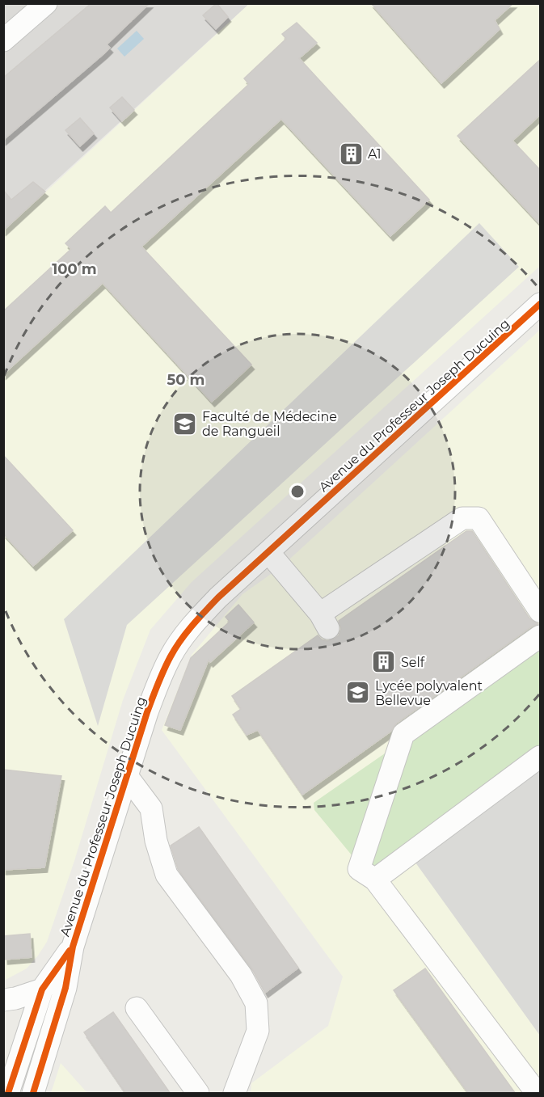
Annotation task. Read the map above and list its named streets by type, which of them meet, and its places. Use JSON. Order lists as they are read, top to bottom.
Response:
{
  "streets": {
    "street": ["Avenue du Professeur Joseph Ducuing"]
  },
  "places": {
    "building": ["A1", "Self"],
    "school or university": ["Faculté de Médecine de Rangueil", "Lycée polyvalent Bellevue"]
  },
  "rings": ["100 m", "50 m"]
}
